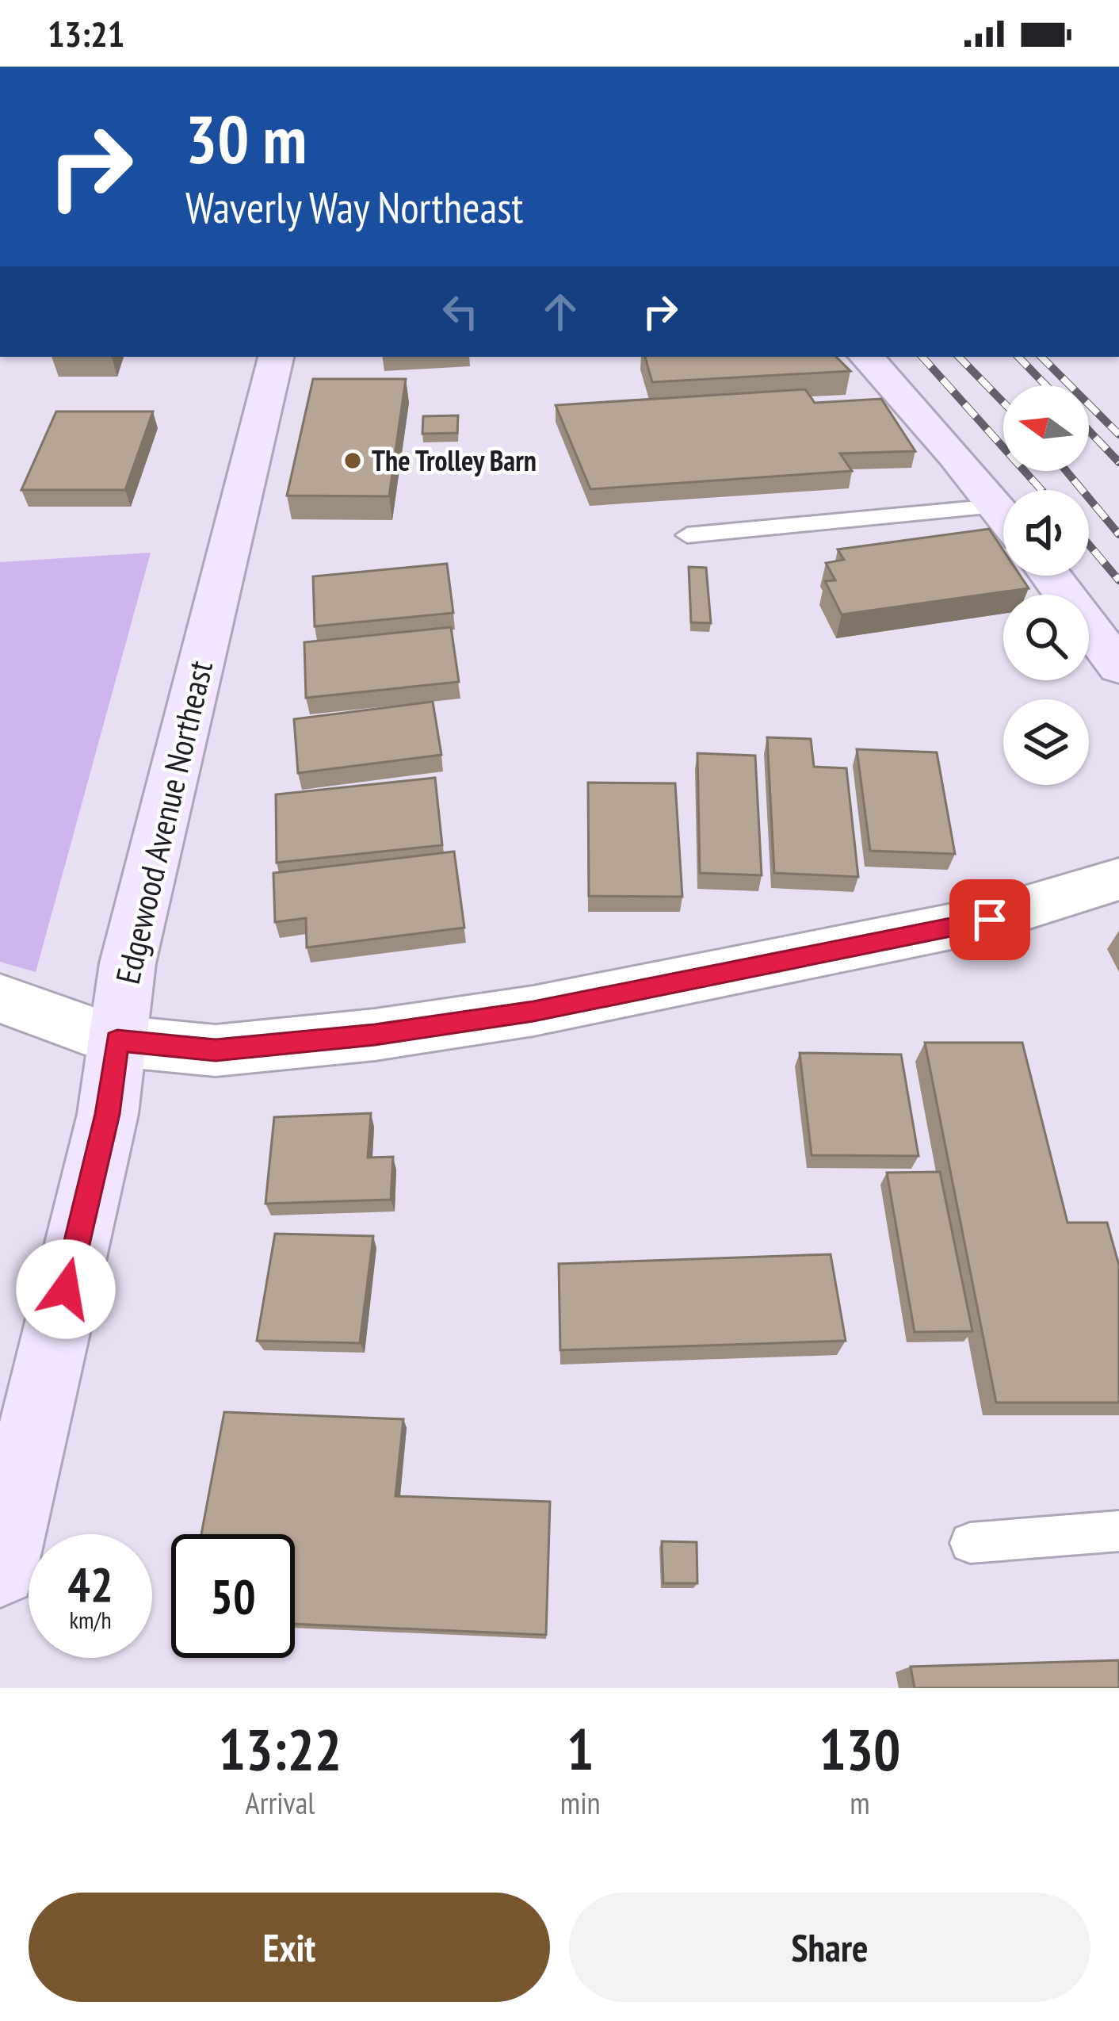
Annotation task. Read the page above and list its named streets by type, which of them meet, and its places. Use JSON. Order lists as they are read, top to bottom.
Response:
{
  "streets": {
    "main road": ["Edgewood Avenue Northeast"]
  },
  "places": ["The Trolley Barn"],
  "north": "left",
  "page": {
    "status": "13:21",
    "turn": ["30 m", "Waverly Way Northeast"],
    "speed": "42 km/h",
    "limit": "50",
    "eta": [
      "13:22",
      "Arrival",
      "1",
      "min",
      "130",
      "m"
    ],
    "buttons": ["Exit", "Share"]
  }
}
